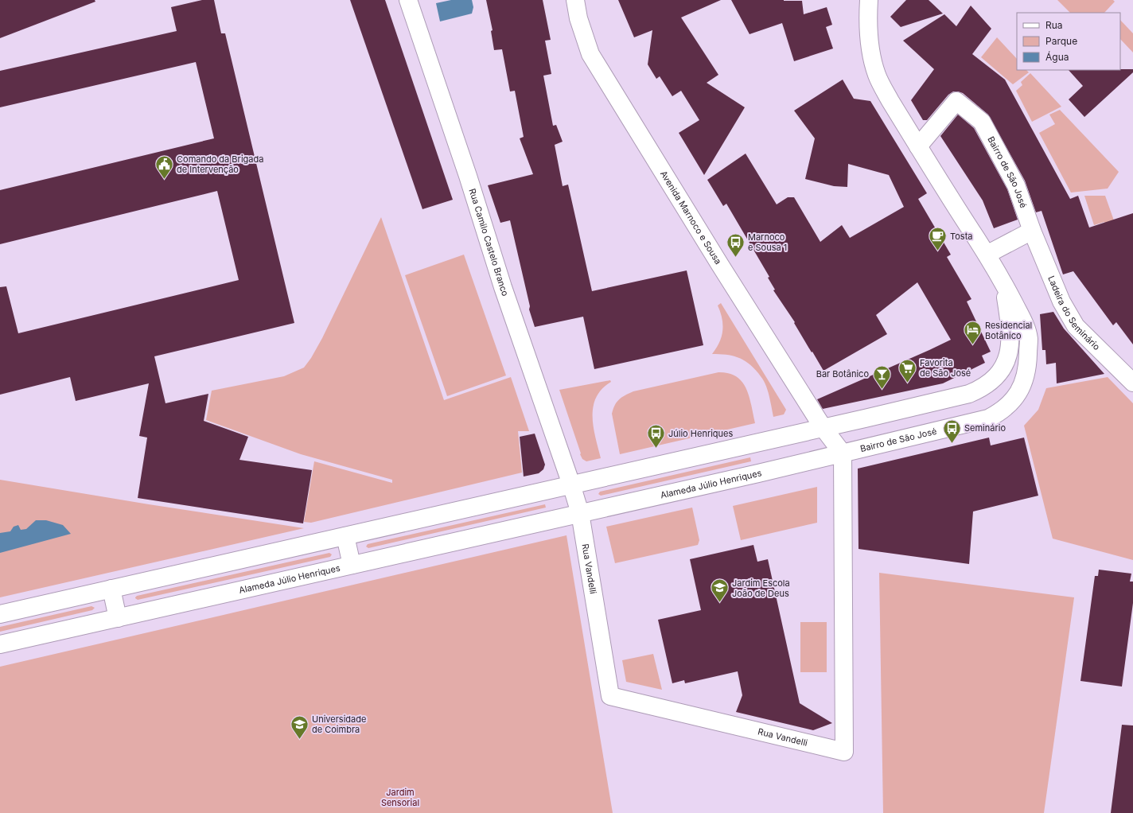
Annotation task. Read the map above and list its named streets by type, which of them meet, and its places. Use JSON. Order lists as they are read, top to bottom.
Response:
{
  "streets": {
    "main road": [
      "Bairro de São José",
      "Avenida Marnoco e Sousa",
      "Rua Camilo Castelo Branco",
      "Ladeira do Seminário",
      "Alameda Júlio Henriques",
      "Rua Vandelli"
    ]
  },
  "crossings": [
    ["Bairro de São José", "Avenida Marnoco e Sousa"],
    ["Bairro de São José", "Ladeira do Seminário"],
    ["Bairro de São José", "Alameda Júlio Henriques"],
    ["Bairro de São José", "Rua Vandelli"],
    ["Avenida Marnoco e Sousa", "Alameda Júlio Henriques"],
    ["Avenida Marnoco e Sousa", "Rua Vandelli"],
    ["Alameda Júlio Henriques", "Rua Vandelli"]
  ],
  "parks": ["Jardim Sensorial"],
  "places": {
    "public building": ["Comando da Brigada de Intervenção"],
    "cafe": ["Tosta"],
    "bus stop": ["Marnoco e Sousa 1", "Seminário", "Júlio Henriques"],
    "hotel": ["Residencial Botânico"],
    "supermarket": ["Favorita de São José"],
    "bar": ["Bar Botânico"],
    "school or university": ["Jardim Escola João de Deus", "Universidade de Coimbra"]
  },
  "legend": ["Rua", "Parque", "Água"]
}
